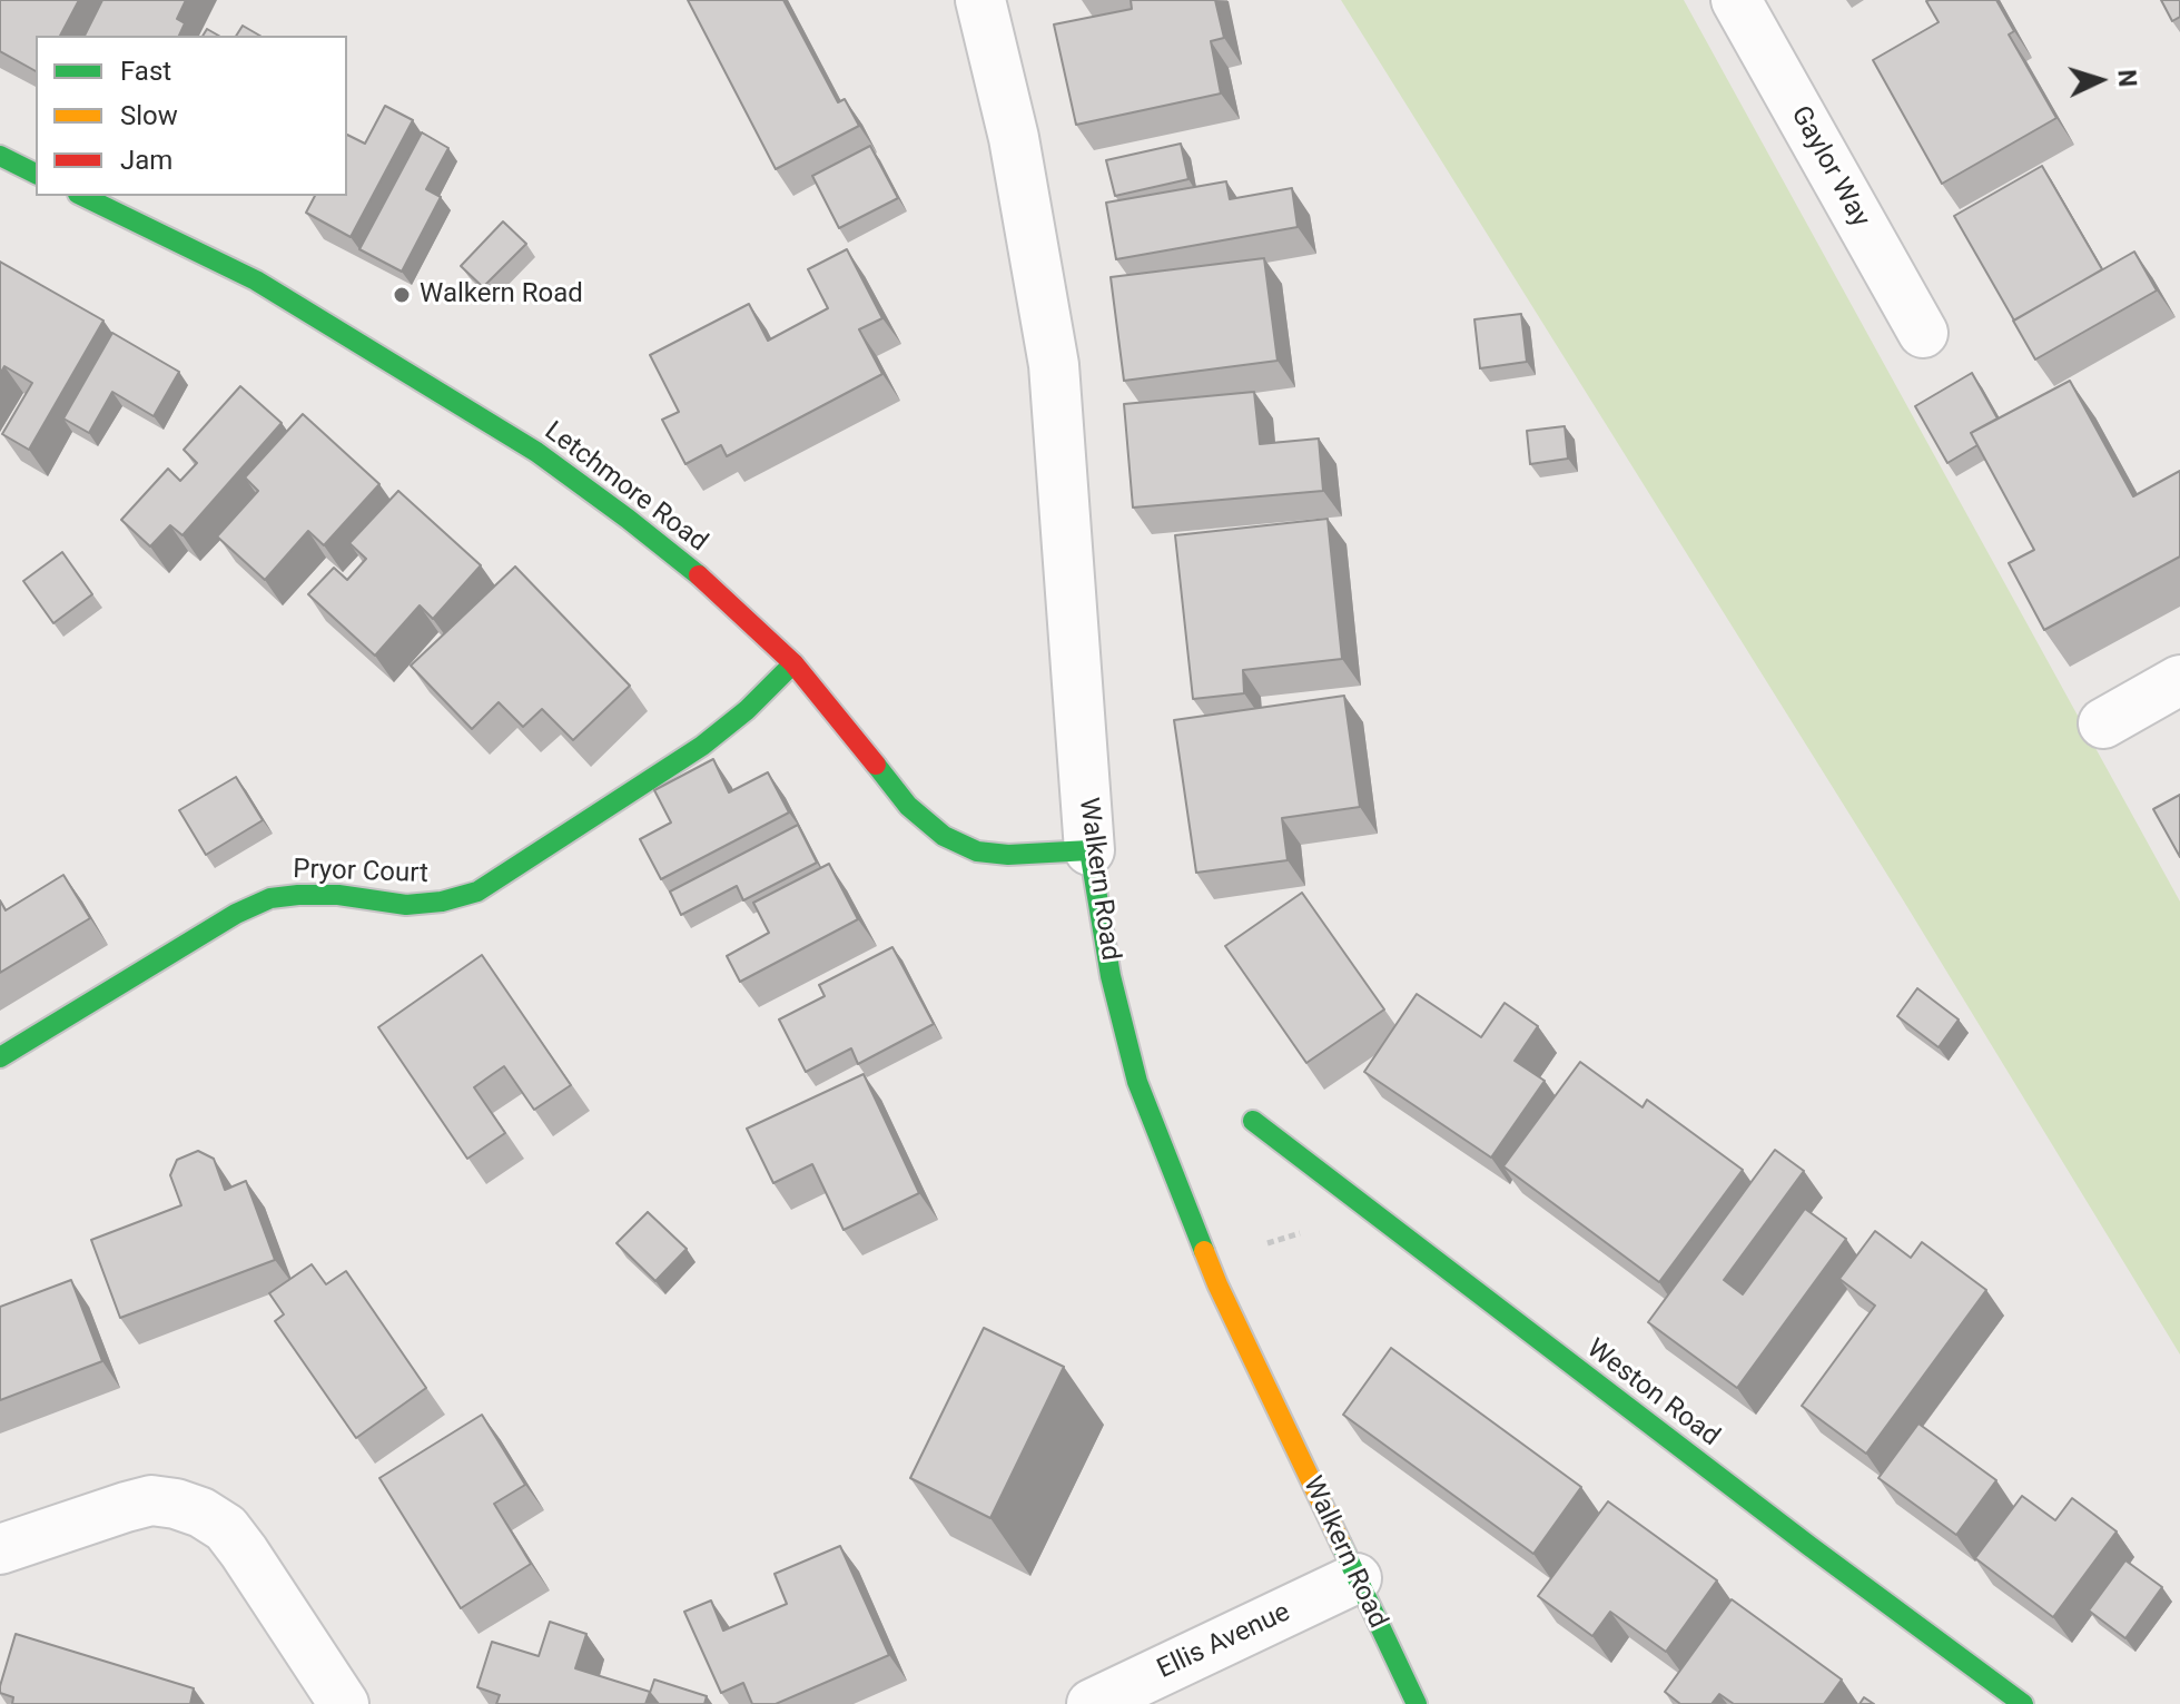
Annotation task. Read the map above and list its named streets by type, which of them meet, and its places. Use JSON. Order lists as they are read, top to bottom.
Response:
{
  "streets": {
    "street": [
      "Gaylor Way",
      "Letchmore Road",
      "Pryor Court",
      "Walkern Road",
      "Weston Road",
      "Ellis Avenue"
    ]
  },
  "crossings": [
    ["Letchmore Road", "Pryor Court"],
    ["Letchmore Road", "Walkern Road"],
    ["Walkern Road", "Ellis Avenue"]
  ],
  "places": ["Walkern Road"],
  "legend": ["Fast", "Slow", "Jam"],
  "north": "right"
}
